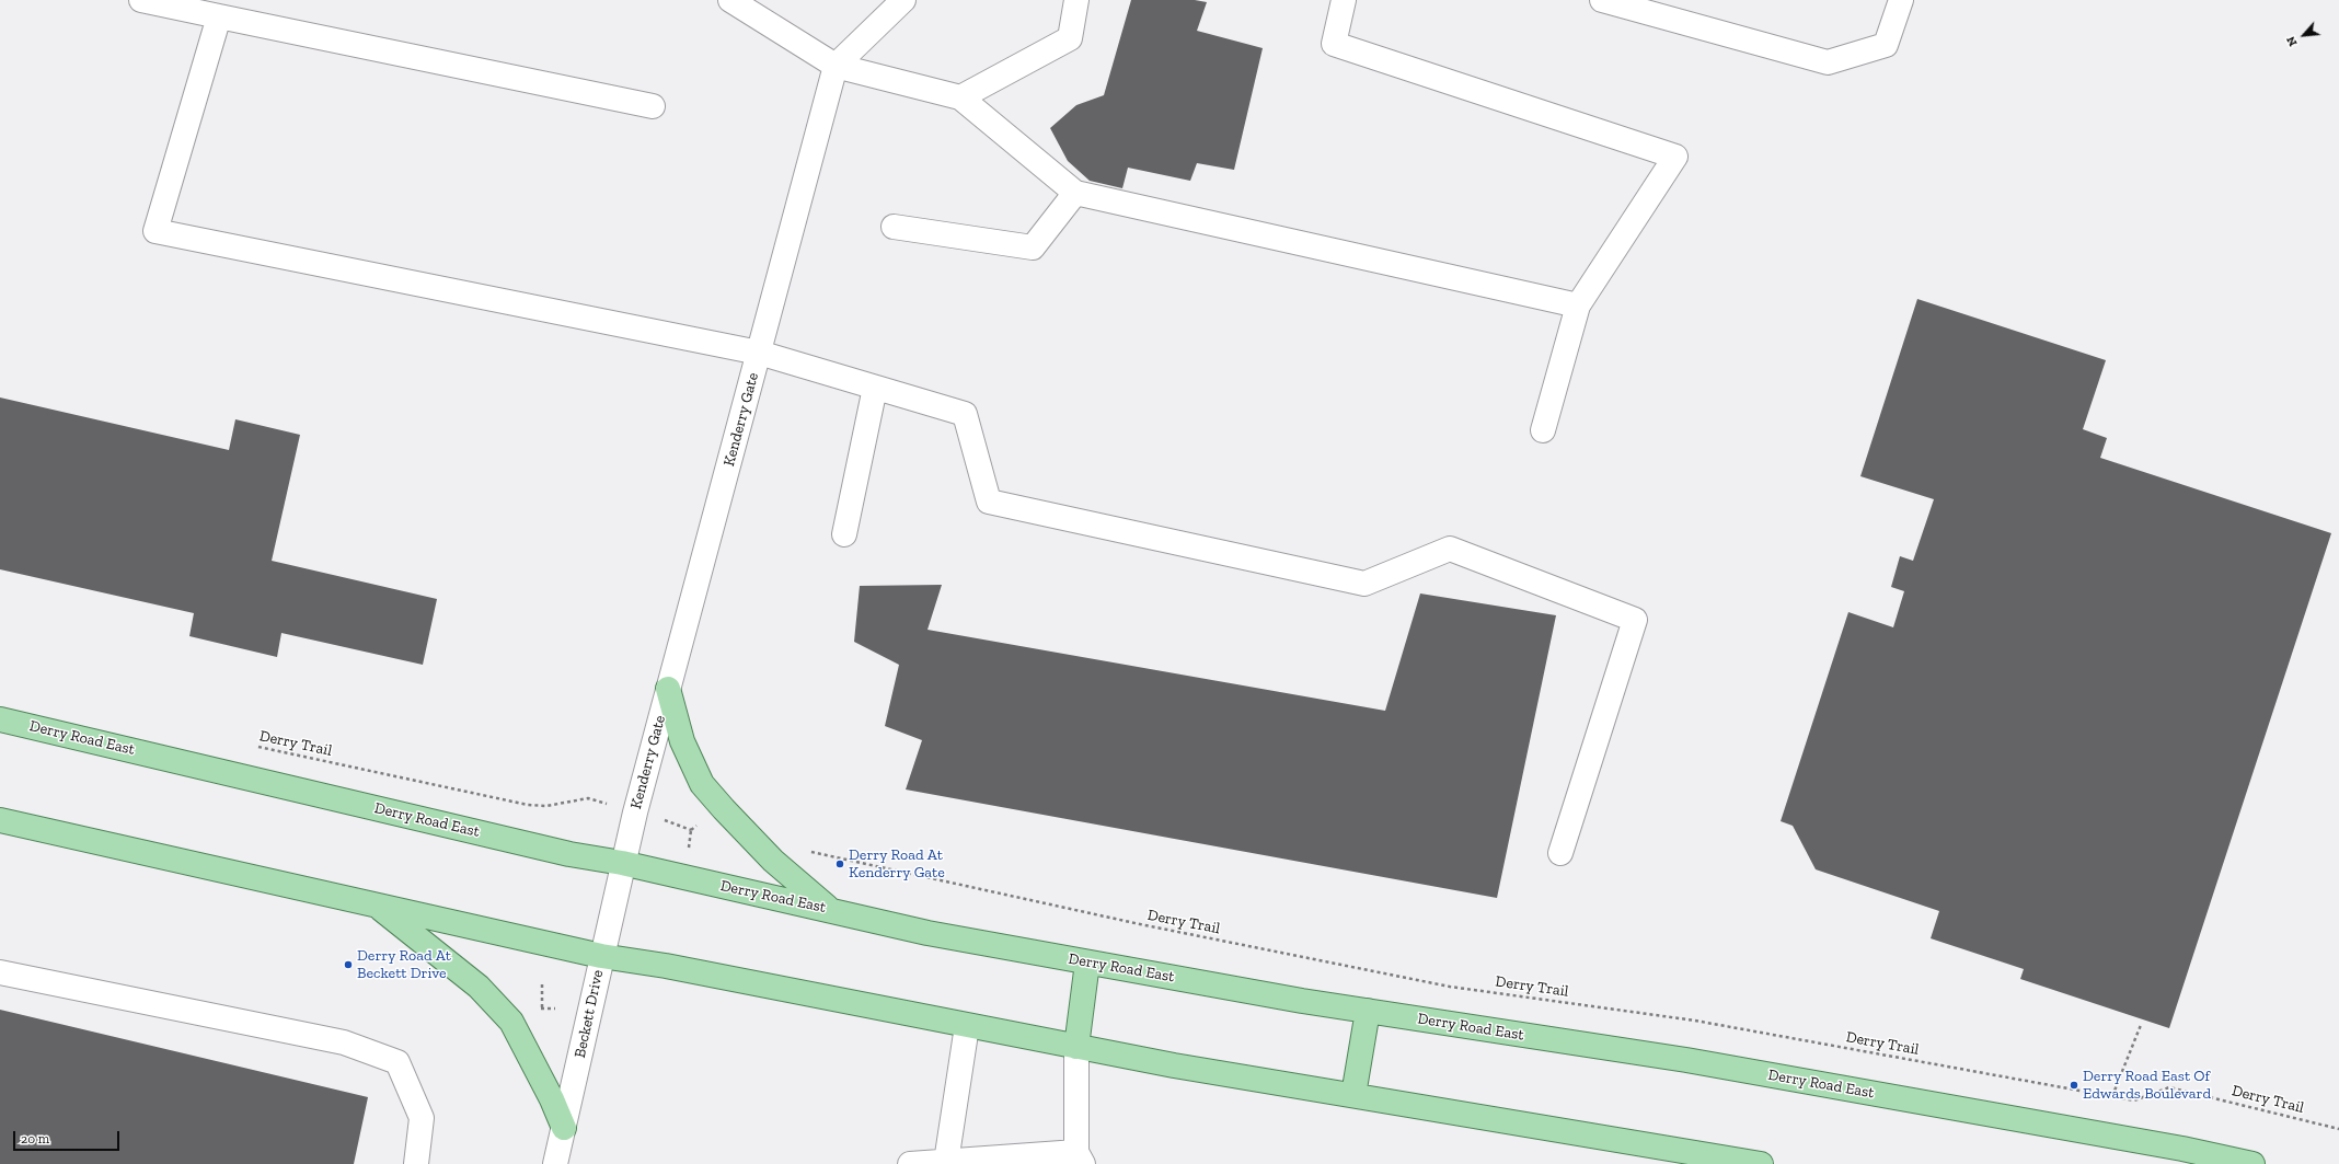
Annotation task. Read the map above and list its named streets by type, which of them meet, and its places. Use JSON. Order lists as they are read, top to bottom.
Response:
{
  "streets": {
    "main road": ["Derry Road East"],
    "street": ["Kenderry Gate", "Beckett Drive"],
    "path": ["Derry Trail"]
  },
  "crossings": [
    ["Kenderry Gate", "Derry Road East"],
    ["Kenderry Gate", "Beckett Drive"],
    ["Derry Road East", "Beckett Drive"]
  ],
  "places": ["Derry Road At Kenderry Gate", "Derry Road At Beckett Drive", "Derry Road East Of Edwards Boulevard"],
  "scale_bar": "20 m",
  "north": "bottom left"
}
